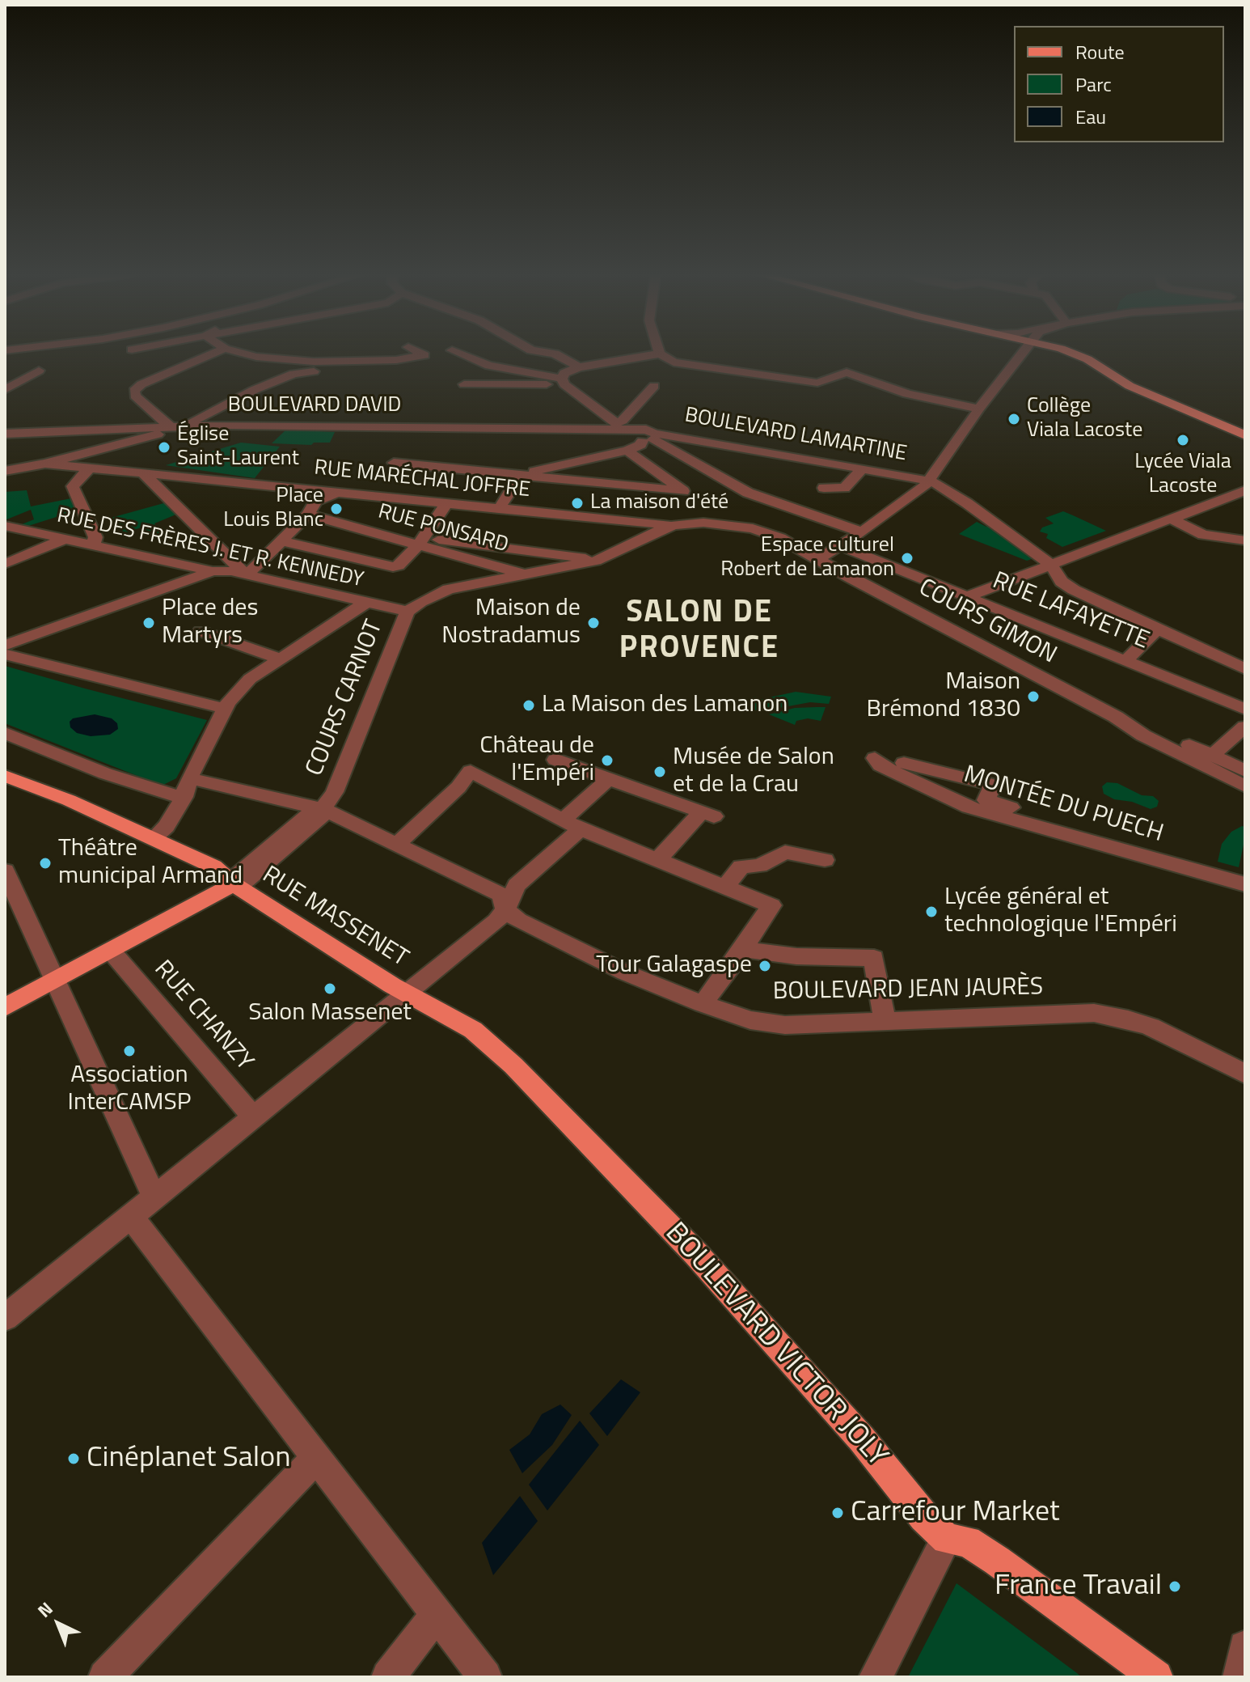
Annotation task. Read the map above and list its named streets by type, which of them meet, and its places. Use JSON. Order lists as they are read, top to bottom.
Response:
{
  "streets": {
    "main road": ["RUE MASSENET", "BOULEVARD VICTOR JOLY"],
    "street": [
      "BOULEVARD DAVID",
      "BOULEVARD LAMARTINE",
      "RUE MARÉCHAL JOFFRE",
      "RUE PONSARD",
      "RUE DES FRÈRES J. ET R. KENNEDY",
      "RUE LAFAYETTE",
      "COURS GIMON",
      "COURS CARNOT",
      "MONTÉE DU PUECH",
      "BOULEVARD JEAN JAURÈS",
      "RUE CHANZY"
    ]
  },
  "crossings": [
    ["BOULEVARD DAVID", "BOULEVARD LAMARTINE"],
    ["BOULEVARD DAVID", "RUE MARÉCHAL JOFFRE"],
    ["RUE MARÉCHAL JOFFRE", "COURS GIMON"],
    ["RUE MARÉCHAL JOFFRE", "COURS CARNOT"],
    ["RUE PONSARD", "COURS CARNOT"],
    ["RUE DES FRÈRES J. ET R. KENNEDY", "COURS CARNOT"],
    ["COURS GIMON", "COURS CARNOT"],
    ["COURS CARNOT", "RUE MASSENET"],
    ["COURS CARNOT", "BOULEVARD JEAN JAURÈS"],
    ["RUE MASSENET", "BOULEVARD VICTOR JOLY"]
  ],
  "districts": ["SALON DE PROVENCE"],
  "places": [
    "Collège Viala Lacoste",
    "Lycée Viala Lacoste",
    "Église Saint-Laurent",
    "La maison d'été",
    "Place Louis Blanc",
    "Espace culturel Robert de Lamanon",
    "Place des Martyrs",
    "Maison de Nostradamus",
    "Maison Brémond 1830",
    "La Maison des Lamanon",
    "Château de l'Empéri",
    "Musée de Salon et de la Crau",
    "Théâtre municipal Armand",
    "Lycée général et technologique l'Empéri",
    "Tour Galagaspe",
    "Salon Massenet",
    "Association InterCAMSP",
    "Cinéplanet Salon",
    "Carrefour Market",
    "France Travail"
  ],
  "legend": ["Route", "Parc", "Eau"],
  "north": "top left"
}
